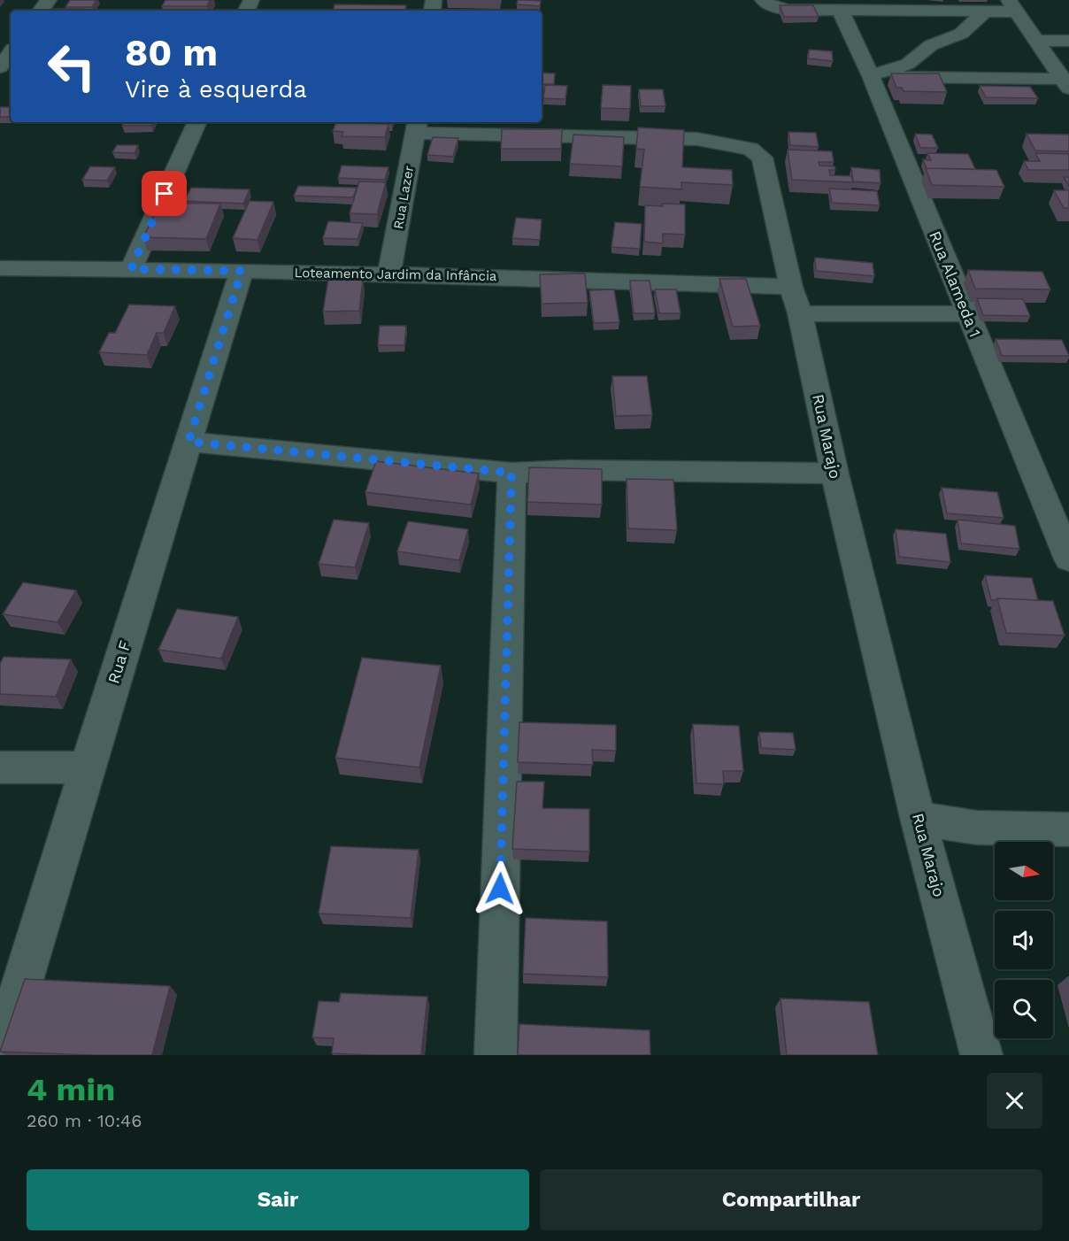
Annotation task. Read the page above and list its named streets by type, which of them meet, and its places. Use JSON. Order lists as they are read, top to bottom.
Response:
{
  "streets": {
    "street": [
      "Rua Lazer",
      "Loteamento Jardim da Infância",
      "Rua Alameda 1",
      "Rua Marajo",
      "Rua F"
    ]
  },
  "crossings": [
    ["Rua Lazer", "Loteamento Jardim da Infância"],
    ["Rua Lazer", "Rua Marajo"],
    ["Loteamento Jardim da Infância", "Rua Marajo"],
    ["Loteamento Jardim da Infância", "Rua F"]
  ],
  "north": "right",
  "page": {
    "turn": ["80 m", "Vire à esquerda"],
    "heading": ["4 min", "260 m · 10:46"],
    "buttons": ["Sair", "Compartilhar"]
  }
}
